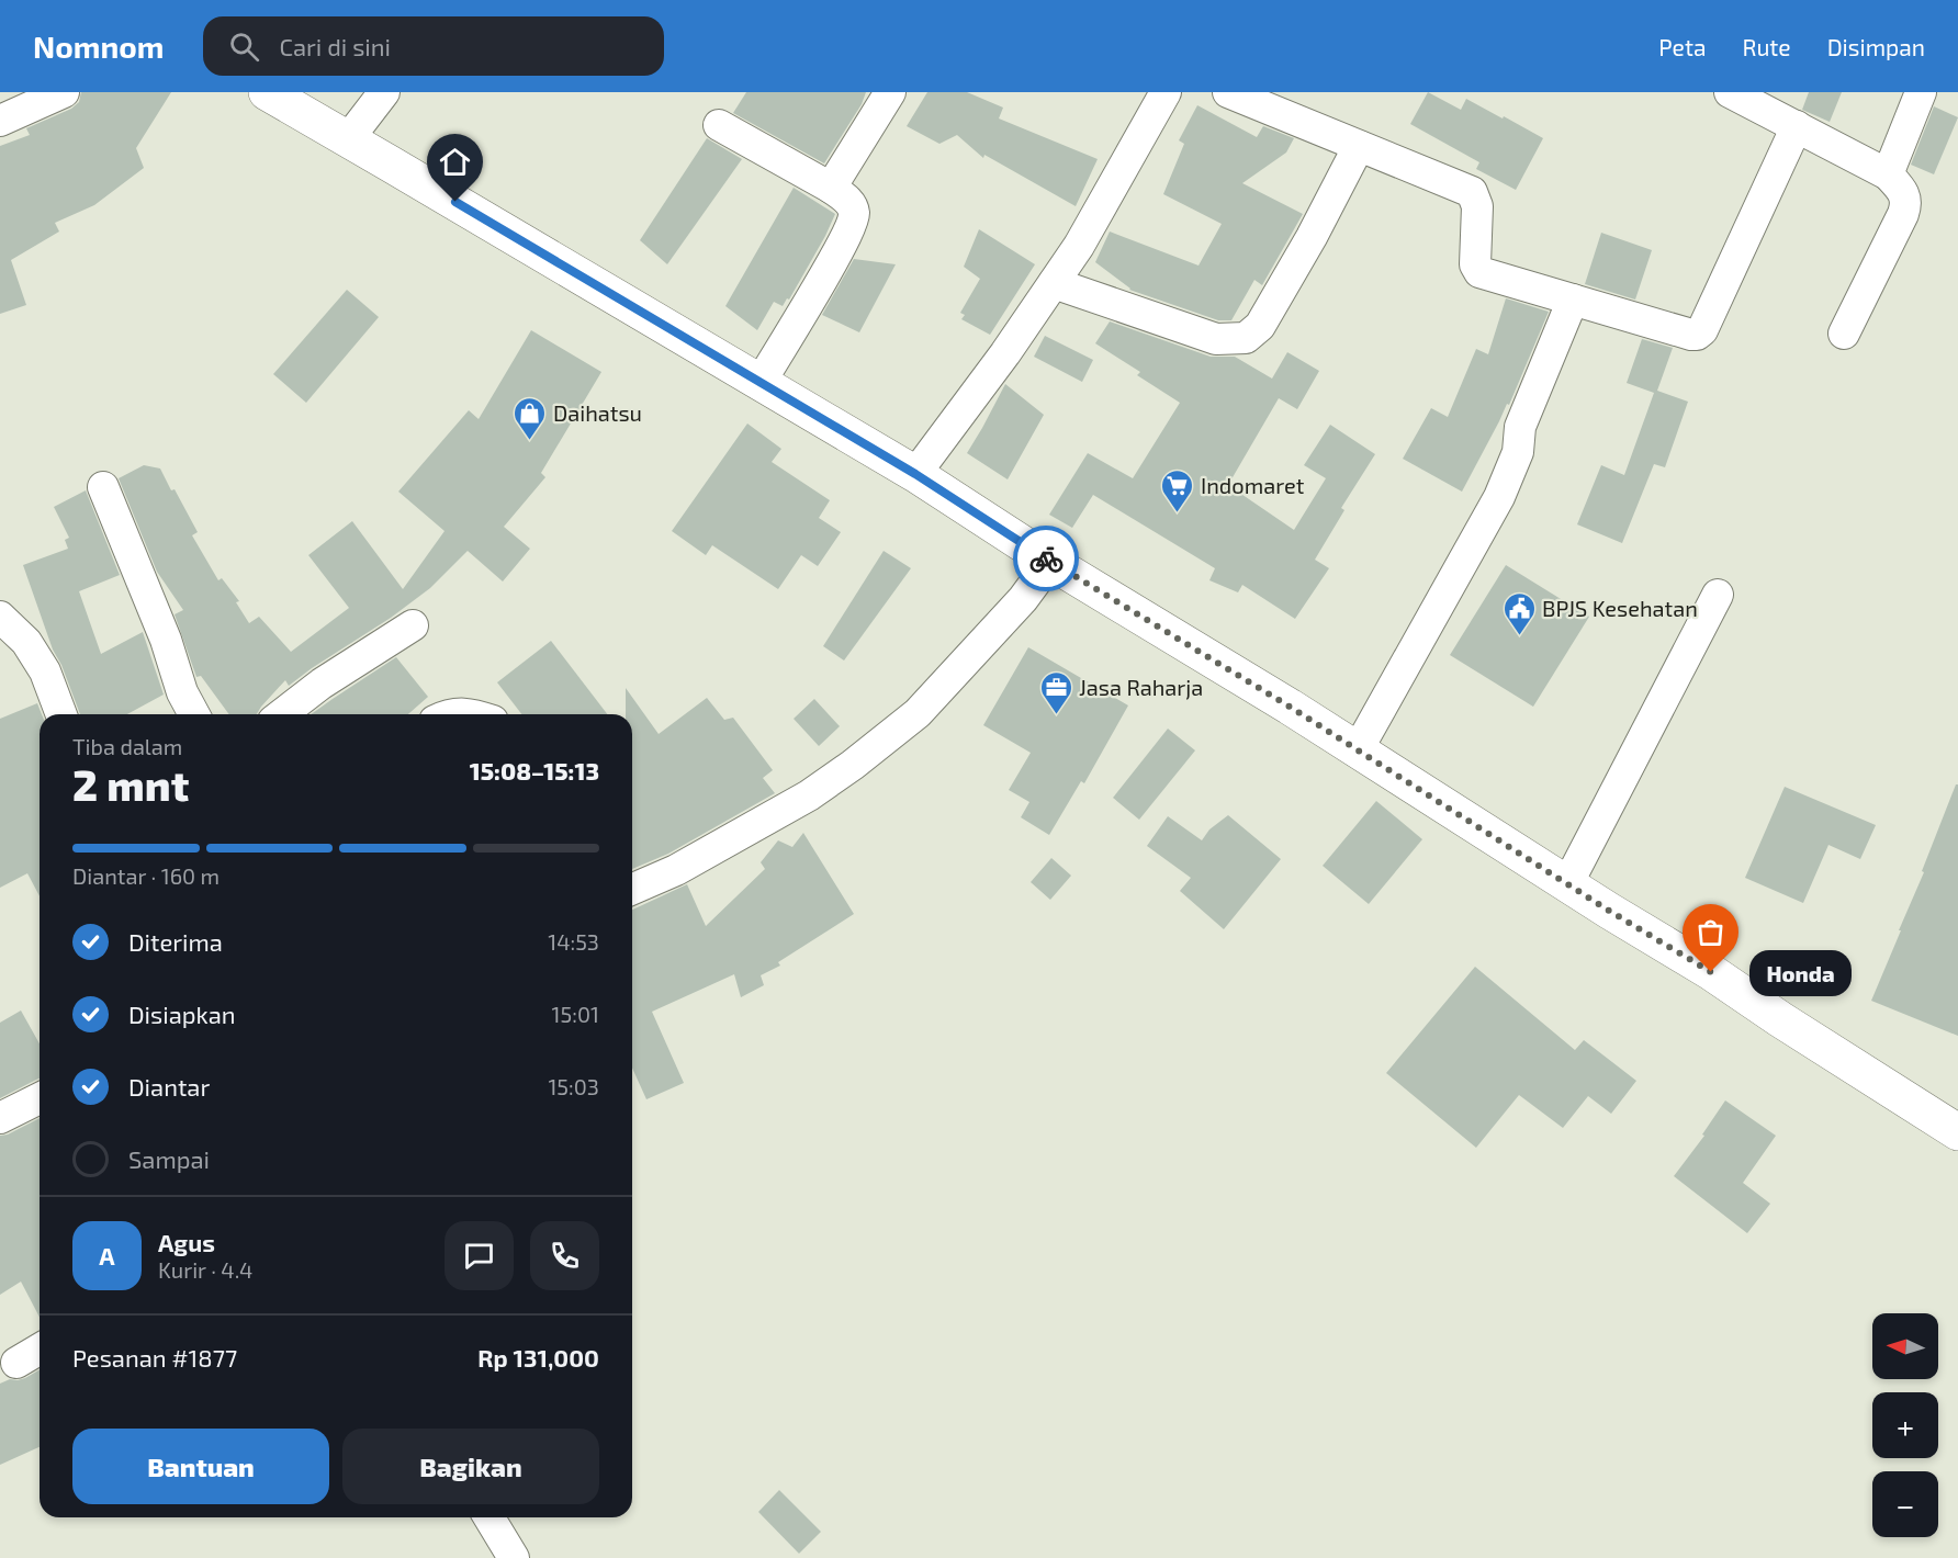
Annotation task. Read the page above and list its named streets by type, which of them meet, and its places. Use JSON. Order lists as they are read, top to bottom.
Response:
{
  "places": {
    "shop": ["Daihatsu"],
    "supermarket": ["Indomaret"],
    "public building": ["BPJS Kesehatan"],
    "office": ["Jasa Raharja"],
    "other": ["Honda"]
  },
  "north": "left",
  "page": {
    "header": "Nomnom",
    "search": "Cari di sini",
    "nav": ["Peta", "Rute", "Disimpan"],
    "heading": ["2 mnt", "Tiba dalam", "15:08–15:13"],
    "panel": [
      "Agus",
      "Kurir · 4.4",
      "Pesanan #1877",
      "Rp 131,000"
    ],
    "bar": "Diantar · 160 m",
    "list": [
      ["Diterima", "14:53"],
      ["Disiapkan", "15:01"],
      ["Diantar", "15:03"],
      "Sampai"
    ],
    "bubble": "Honda",
    "round": "A",
    "map_buttons": ["+", "−"],
    "buttons": ["Bantuan", "Bagikan"]
  }
}
